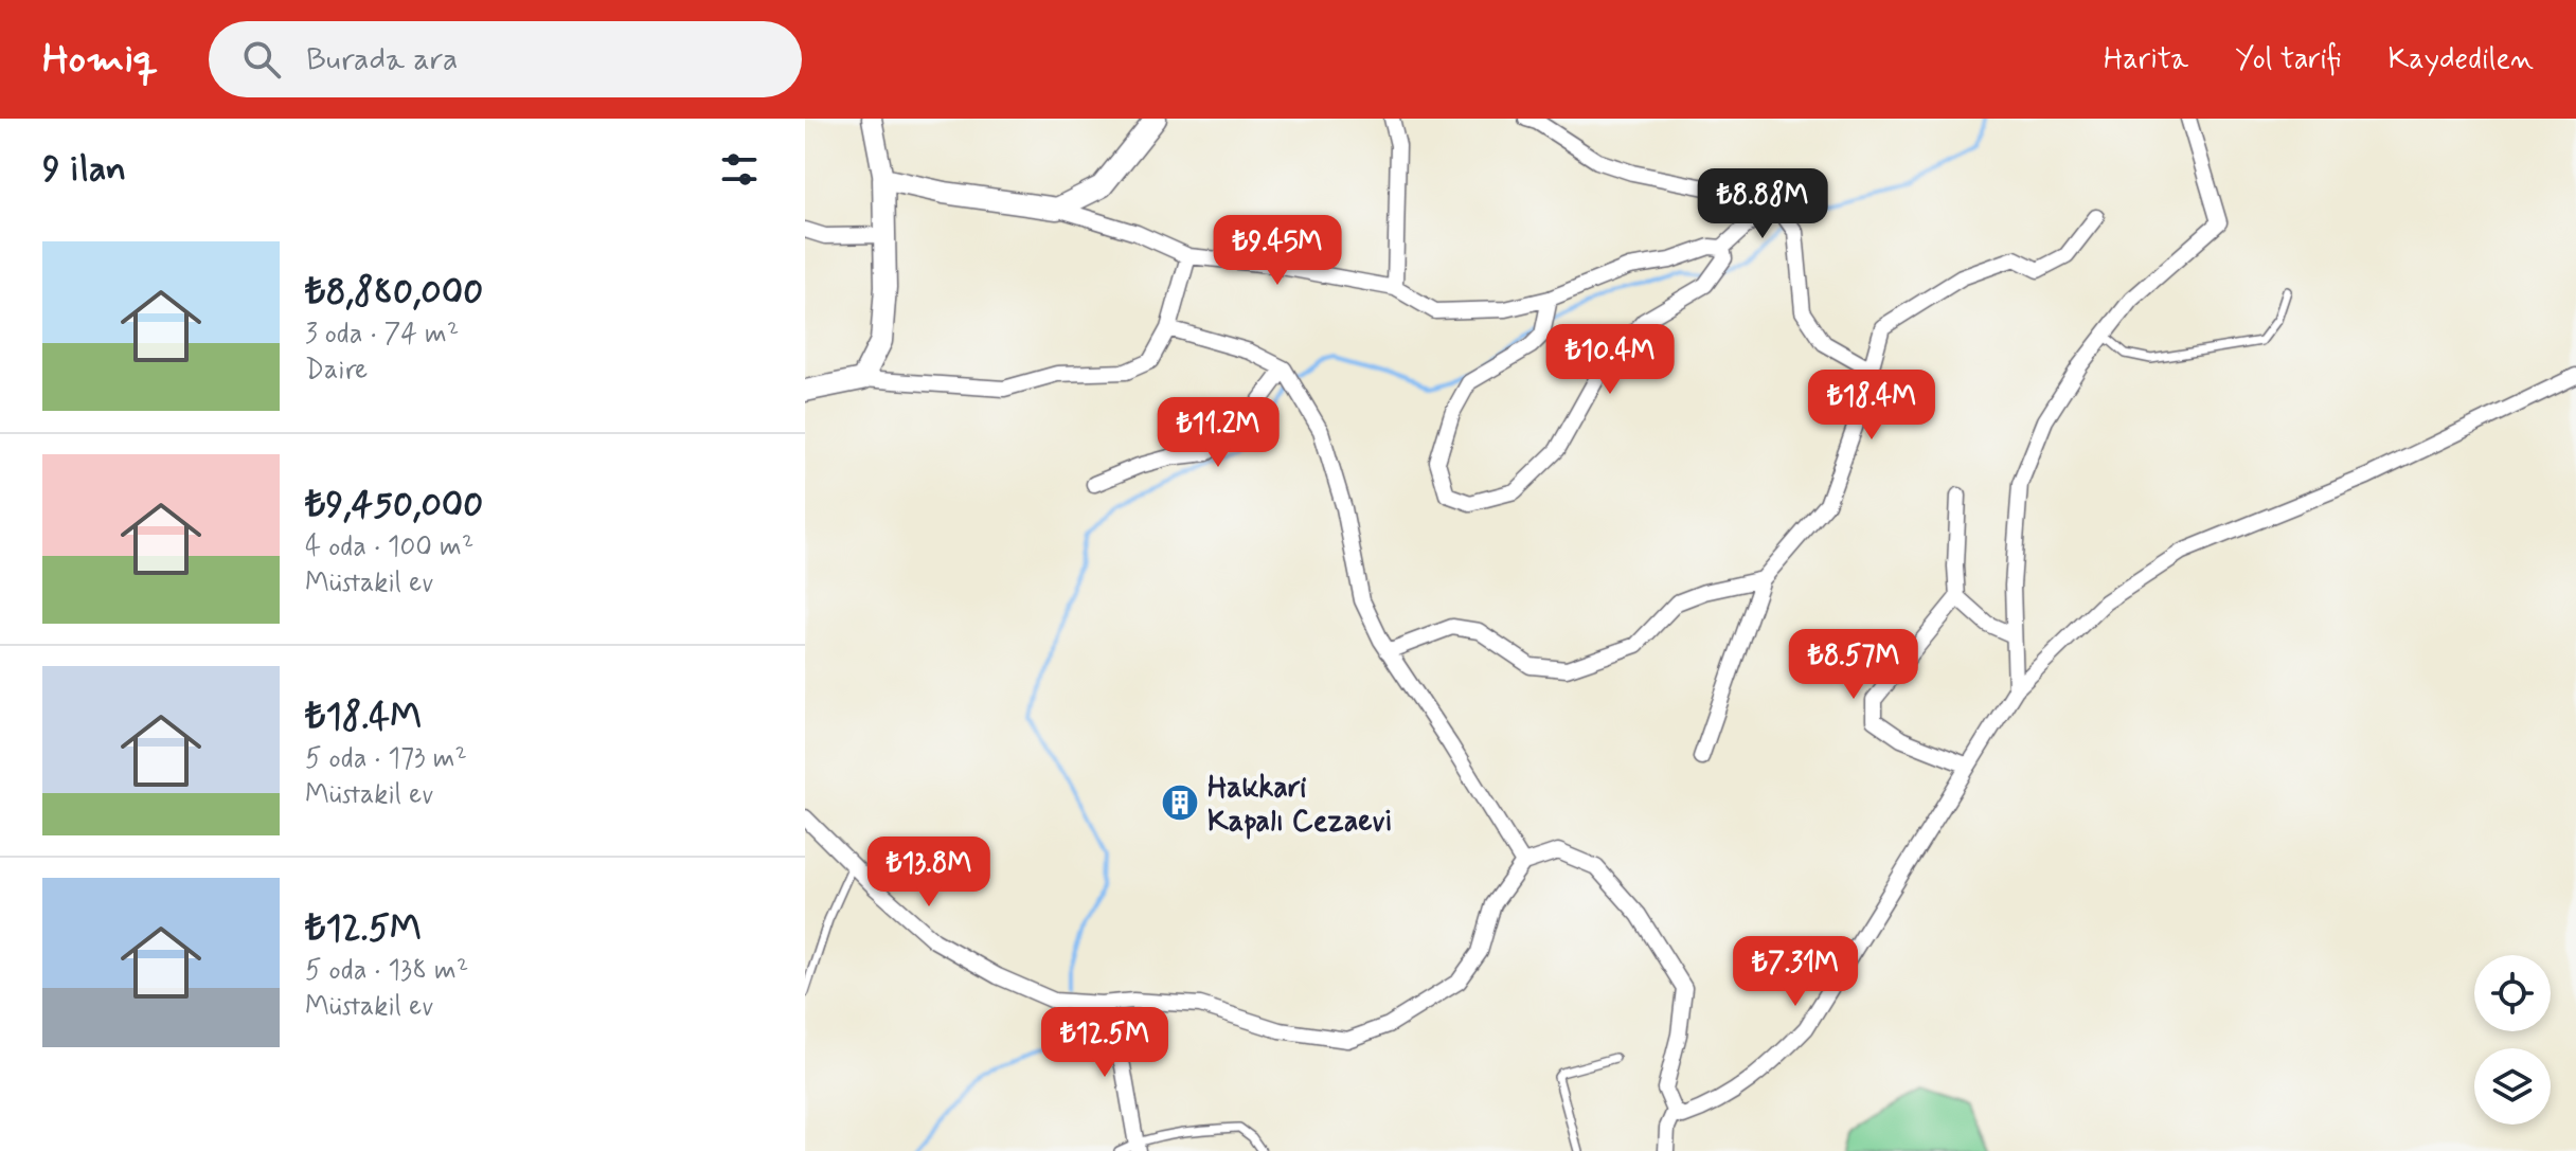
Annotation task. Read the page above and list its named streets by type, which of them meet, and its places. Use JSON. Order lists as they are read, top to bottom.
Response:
{
  "places": {
    "building": ["Hakkari Kapalı Cezaevi"]
  },
  "page": {
    "header": "Homiq",
    "search": "Burada ara",
    "nav": ["Harita", "Yol tarifi", "Kaydedilen"],
    "heading": "9 ilan",
    "price": [
      "₺8.88M",
      "₺9.45M",
      "₺10.4M",
      "₺18.4M",
      "₺11.2M",
      "₺8.57M",
      "₺13.8M",
      "₺7.31M",
      "₺12.5M"
    ],
    "list": [
      {
        "name": "₺8,880,000",
        "note": "3 oda · 74 m² · Daire"
      },
      {
        "name": "₺9,450,000",
        "note": "4 oda · 100 m² · Müstakil ev"
      },
      {
        "name": "₺18.4M",
        "note": "5 oda · 173 m² · Müstakil ev"
      },
      {
        "name": "₺12.5M",
        "note": "5 oda · 138 m² · Müstakil ev"
      }
    ]
  }
}
